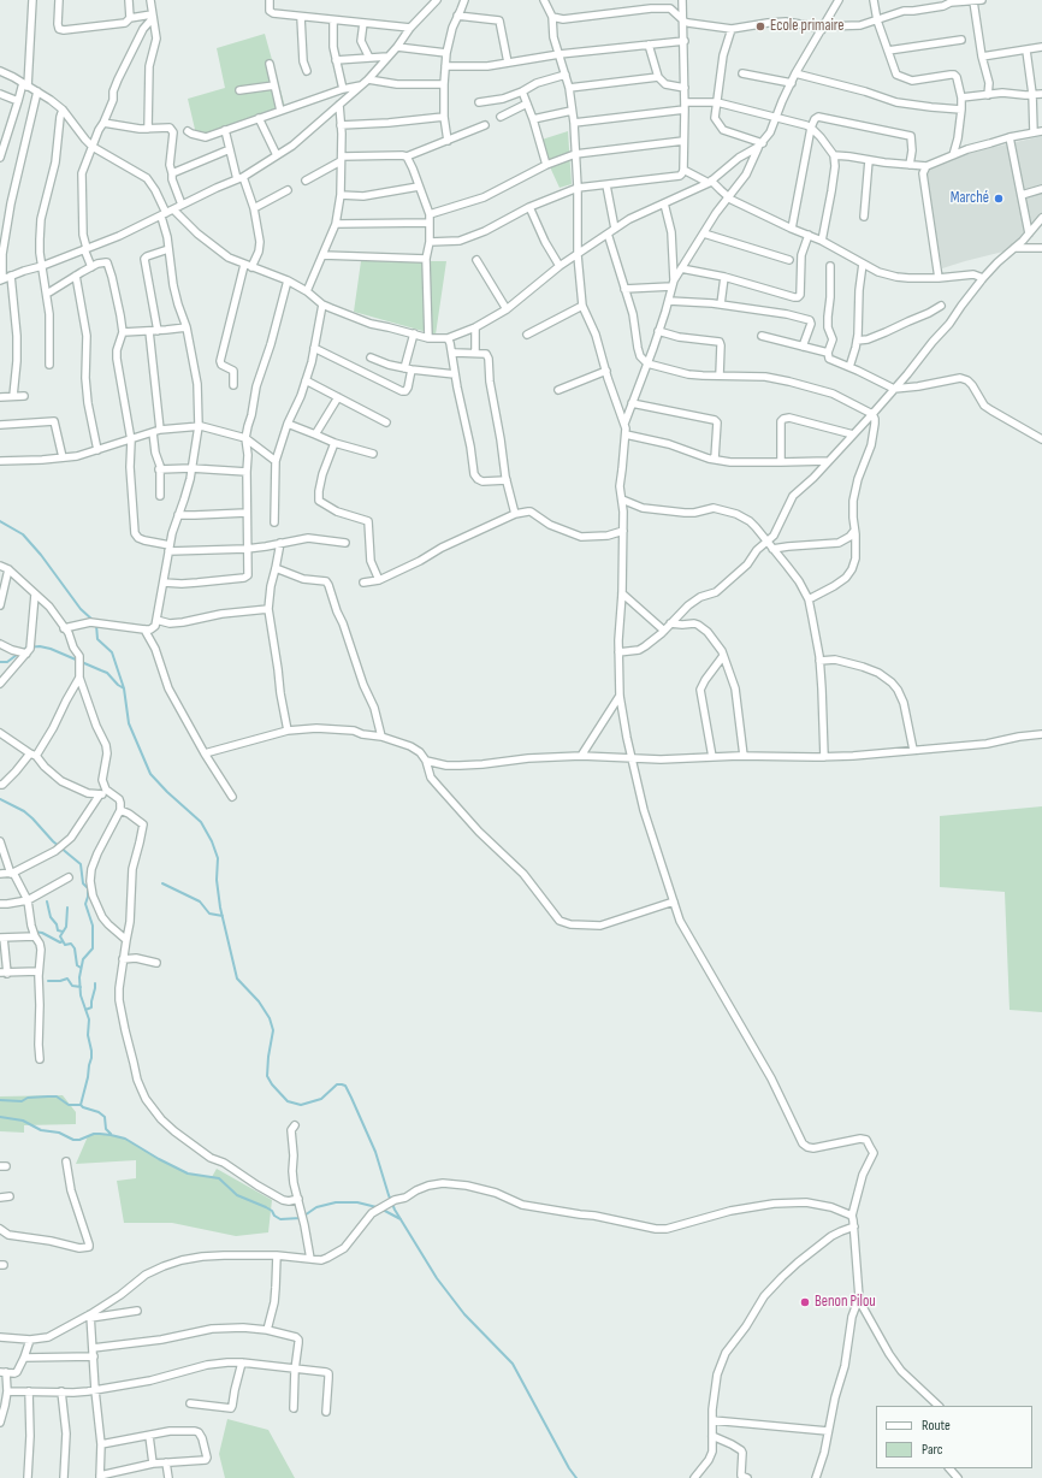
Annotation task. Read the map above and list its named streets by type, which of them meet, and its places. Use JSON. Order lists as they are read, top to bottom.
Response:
{
  "places": ["Ecole primaire", "Marché", "Benon Pilou"],
  "legend": ["Route", "Parc"]
}
